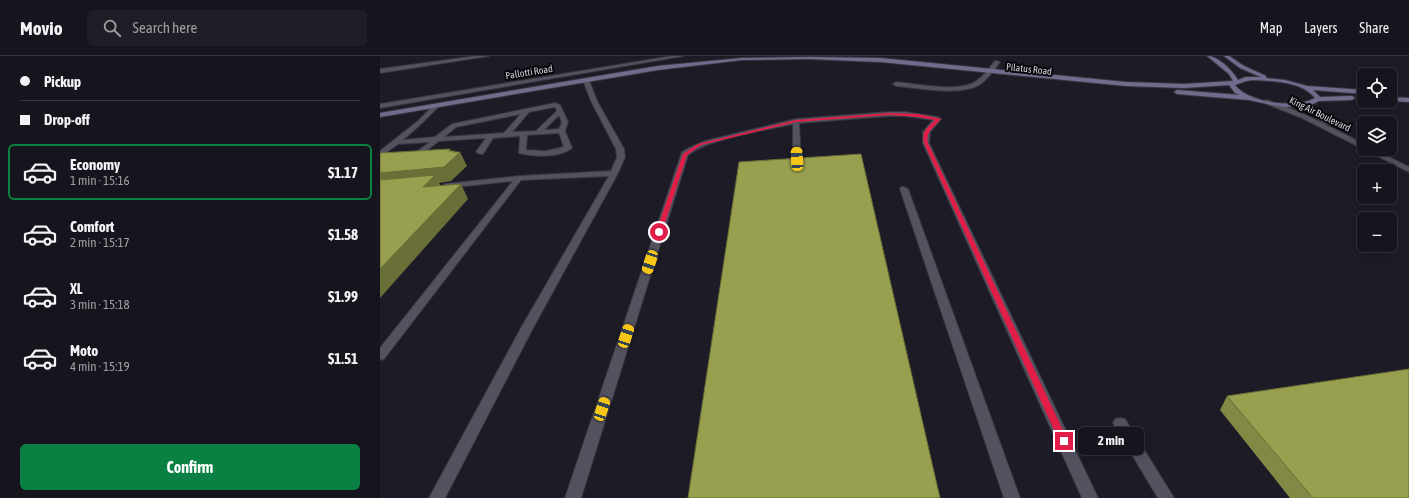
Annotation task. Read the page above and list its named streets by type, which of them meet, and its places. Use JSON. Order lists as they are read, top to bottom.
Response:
{
  "streets": {
    "street": ["Pilatus Road", "Pallotti Road", "King Air Boulevard"]
  },
  "crossings": [
    ["Pilatus Road", "Pallotti Road"]
  ],
  "page": {
    "header": "Movio",
    "search": "Search here",
    "nav": ["Map", "Layers", "Share"],
    "banner": ["Pickup", "Drop-off"],
    "map_buttons": ["+", "−"],
    "list": [
      {
        "name": "Economy",
        "note": "1 min · 15:16",
        "value": "$1.17"
      },
      {
        "name": "Comfort",
        "note": "2 min · 15:17",
        "value": "$1.58"
      },
      {
        "name": "XL",
        "note": "3 min · 15:18",
        "value": "$1.99"
      },
      {
        "name": "Moto",
        "note": "4 min · 15:19",
        "value": "$1.51"
      }
    ],
    "bubble": "2 min",
    "buttons": "Confirm"
  }
}
